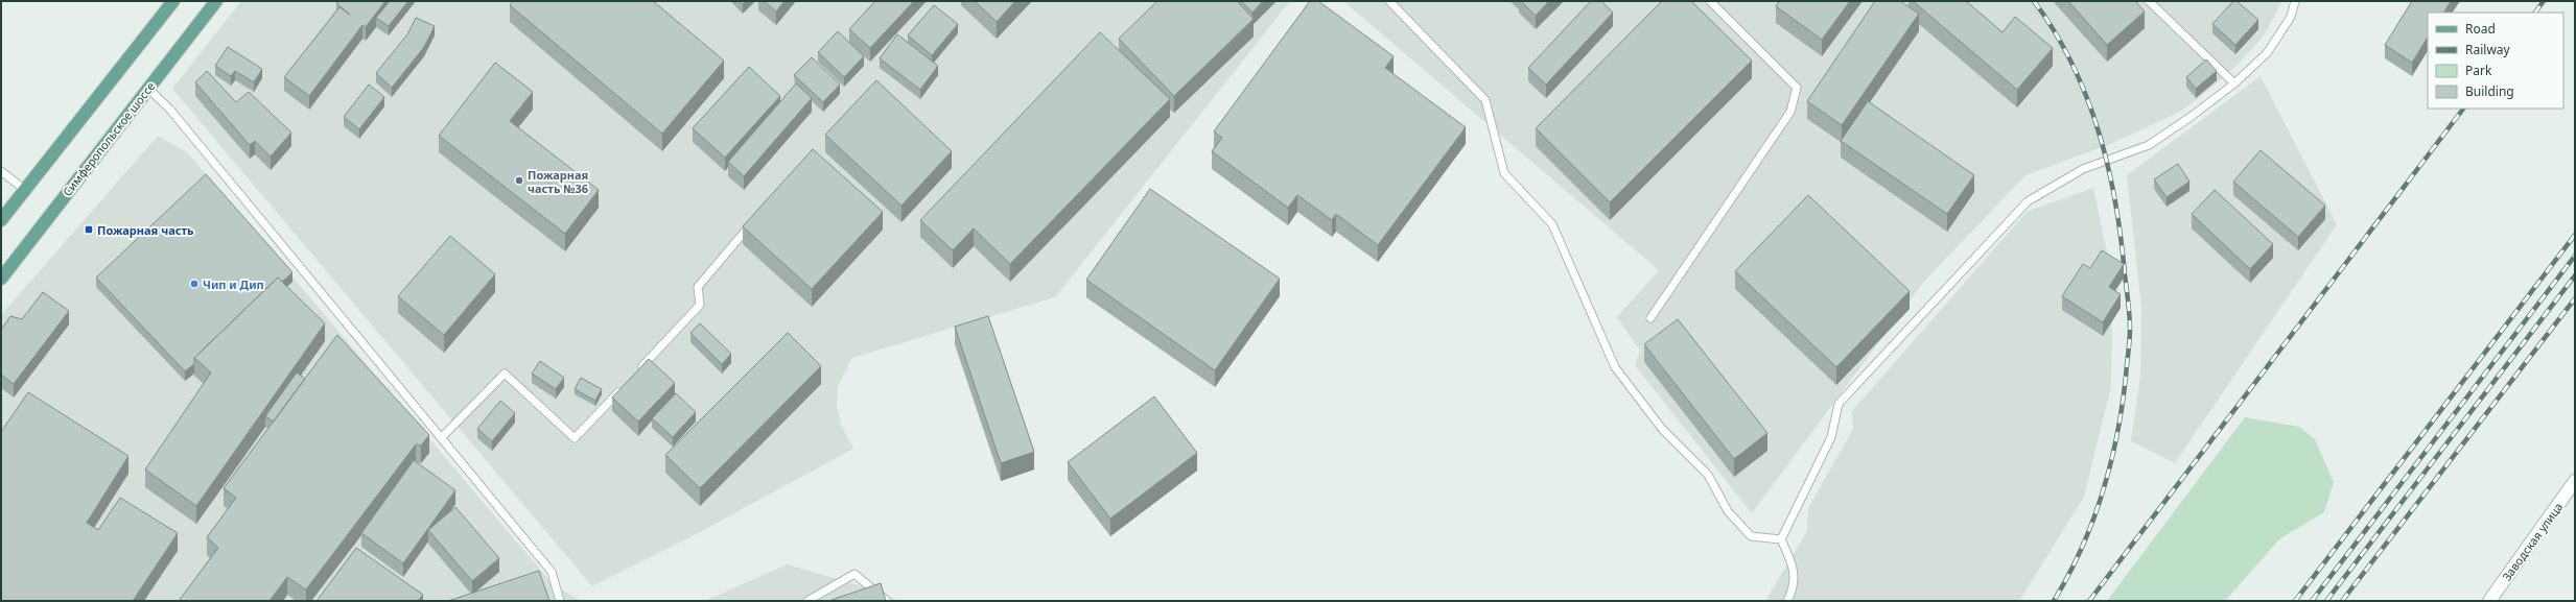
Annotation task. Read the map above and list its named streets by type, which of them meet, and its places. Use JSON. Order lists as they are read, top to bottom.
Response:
{
  "streets": {
    "main road": ["Симферопольское шоссе"],
    "street": ["Заводская улица"]
  },
  "places": {
    "other": ["Пожарная часть №36", "Чип и Дип"],
    "transit": ["Пожарная часть"]
  },
  "legend": [
    "Road",
    "Railway",
    "Park",
    "Building"
  ]
}
